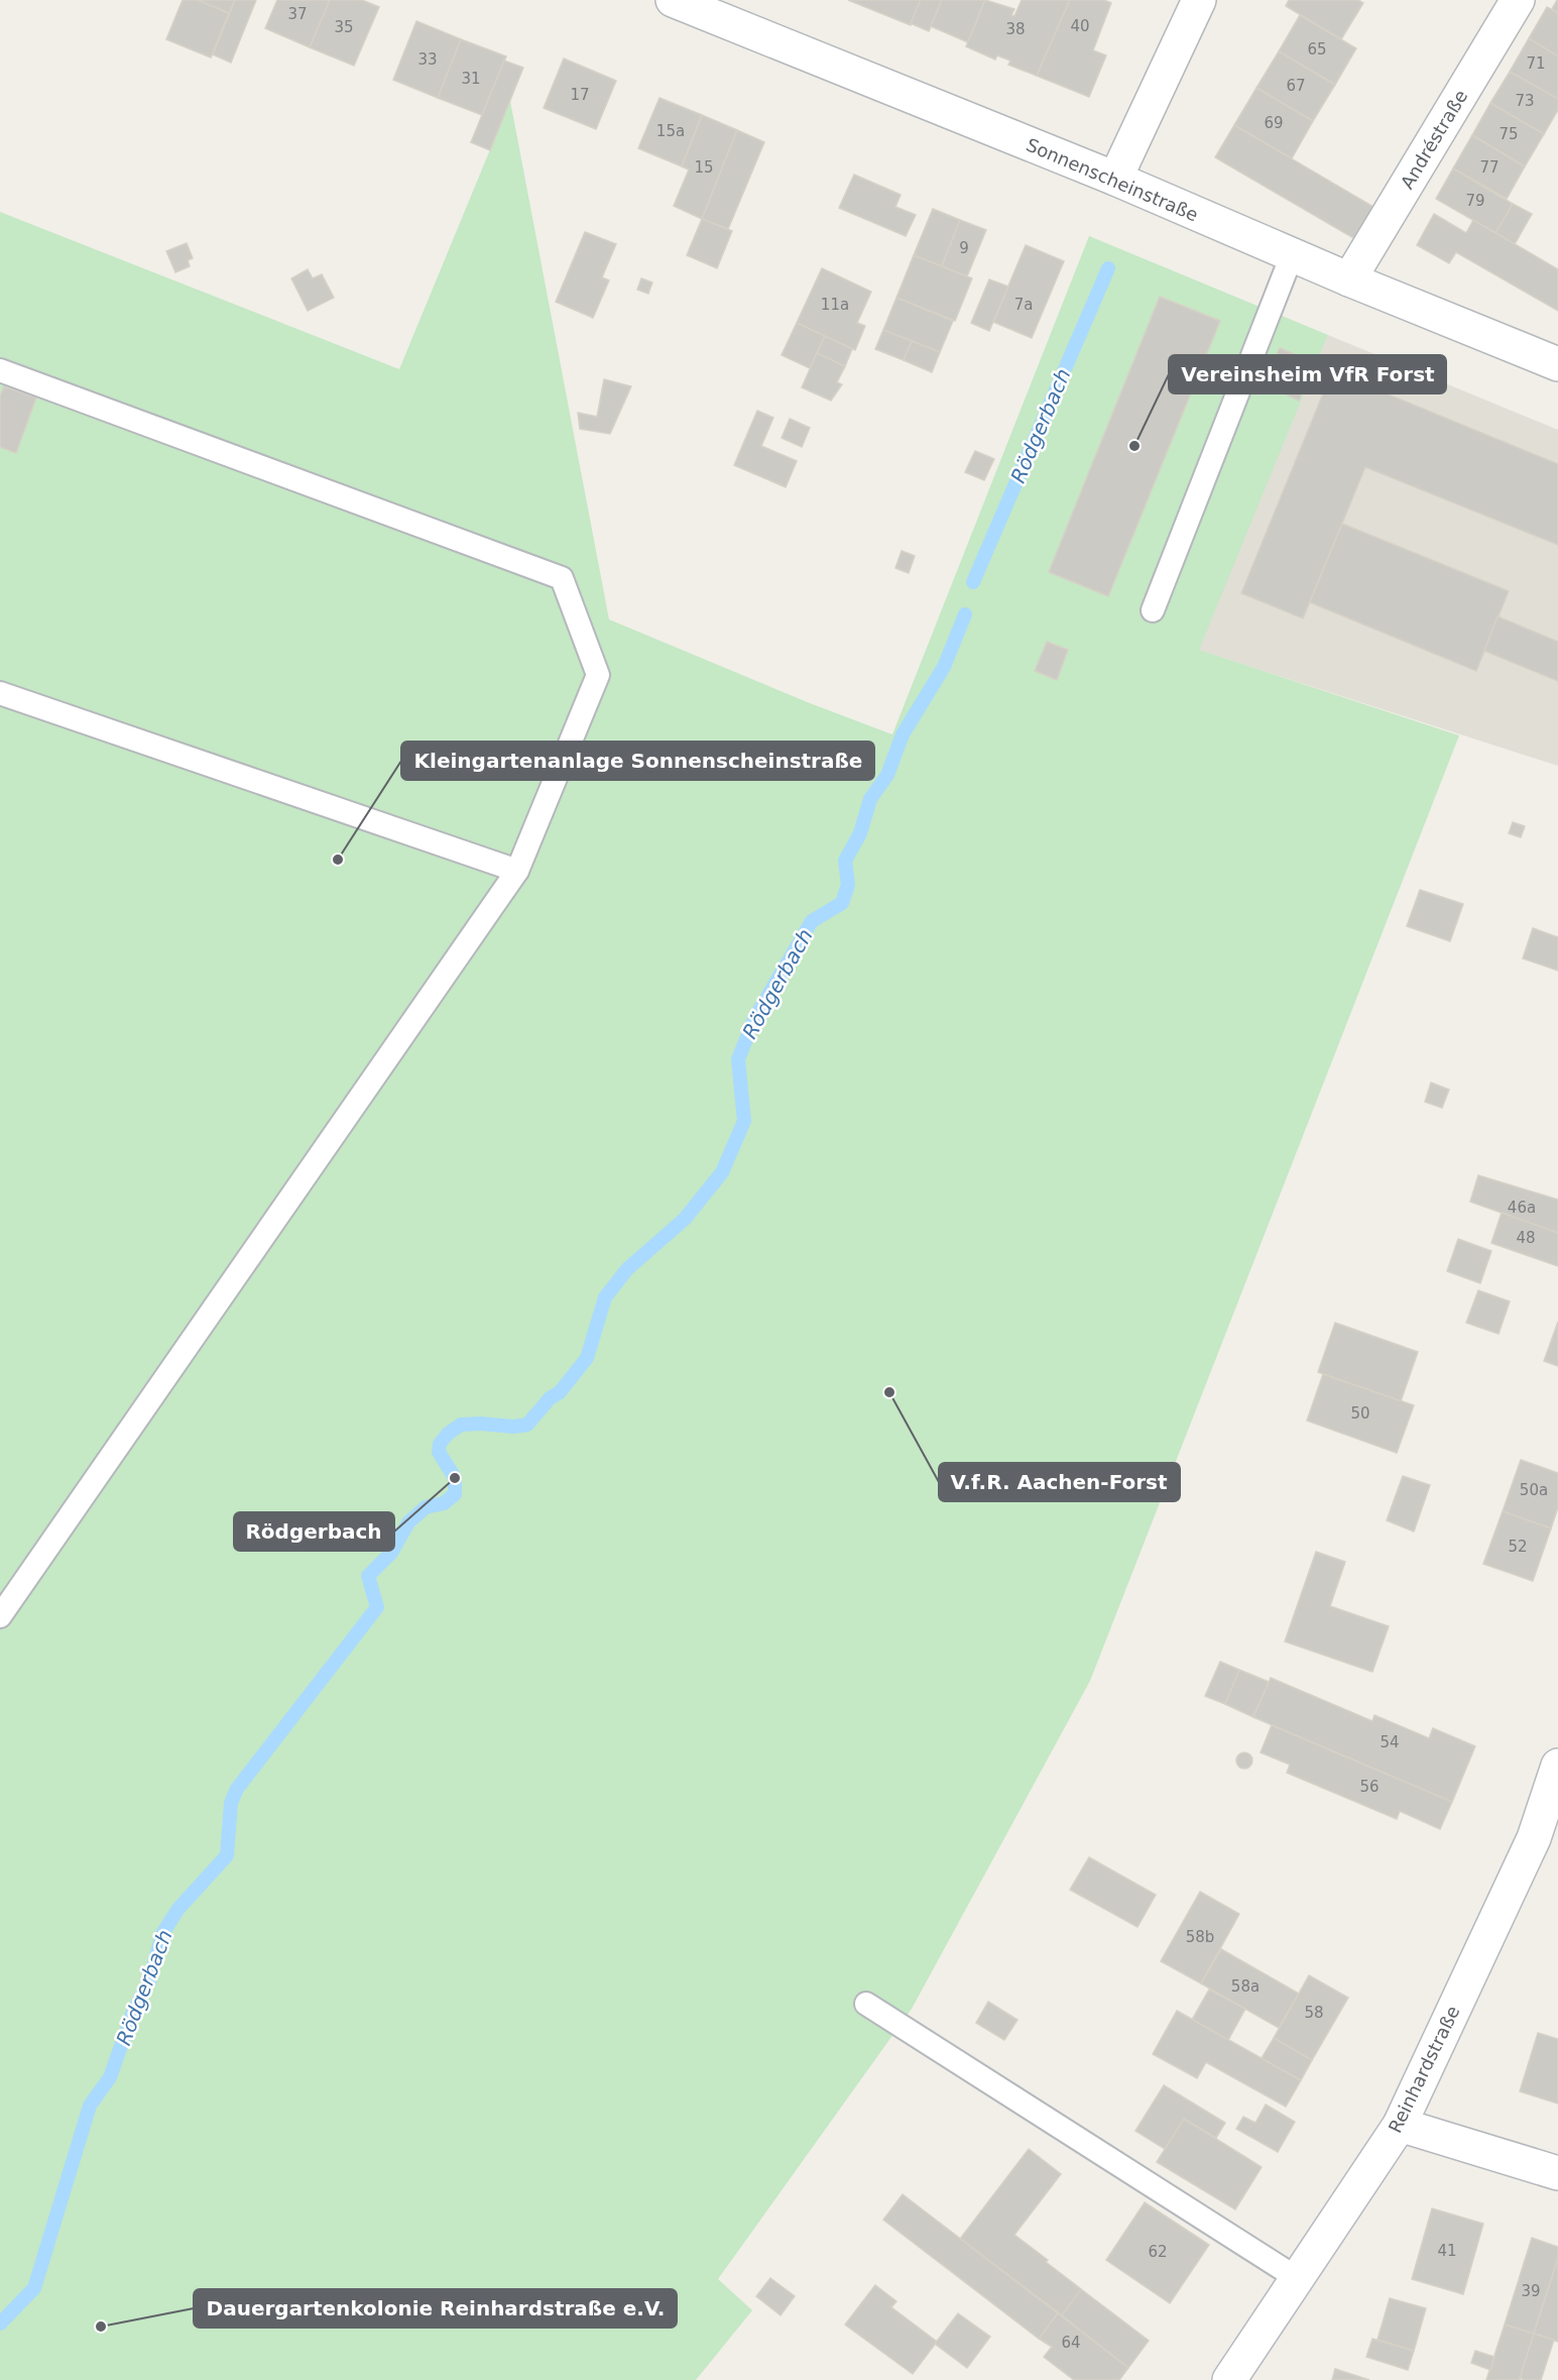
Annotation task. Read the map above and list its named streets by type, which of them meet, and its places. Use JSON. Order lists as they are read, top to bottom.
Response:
{
  "streets": {
    "street": ["Andréstraße", "Sonnenscheinstraße", "Reinhardstraße"]
  },
  "crossings": [
    ["Andréstraße", "Sonnenscheinstraße"]
  ],
  "water": ["Rödgerbach"],
  "places": [
    "Vereinsheim VfR Forst",
    "Kleingartenanlage Sonnenscheinstraße",
    "V.f.R. Aachen-Forst",
    "Rödgerbach",
    "Dauergartenkolonie Reinhardstraße e.V."
  ],
  "house_numbers": [
    "37",
    "40",
    "35",
    "38",
    "65",
    "33",
    "71",
    "31",
    "67",
    "17",
    "73",
    "69",
    "15a",
    "75",
    "15",
    "77",
    "79",
    "9",
    "11a",
    "7a",
    "46a",
    "48",
    "50",
    "50a",
    "52",
    "54",
    "56",
    "58b",
    "58a",
    "58",
    "41",
    "62",
    "39",
    "64"
  ]
}
